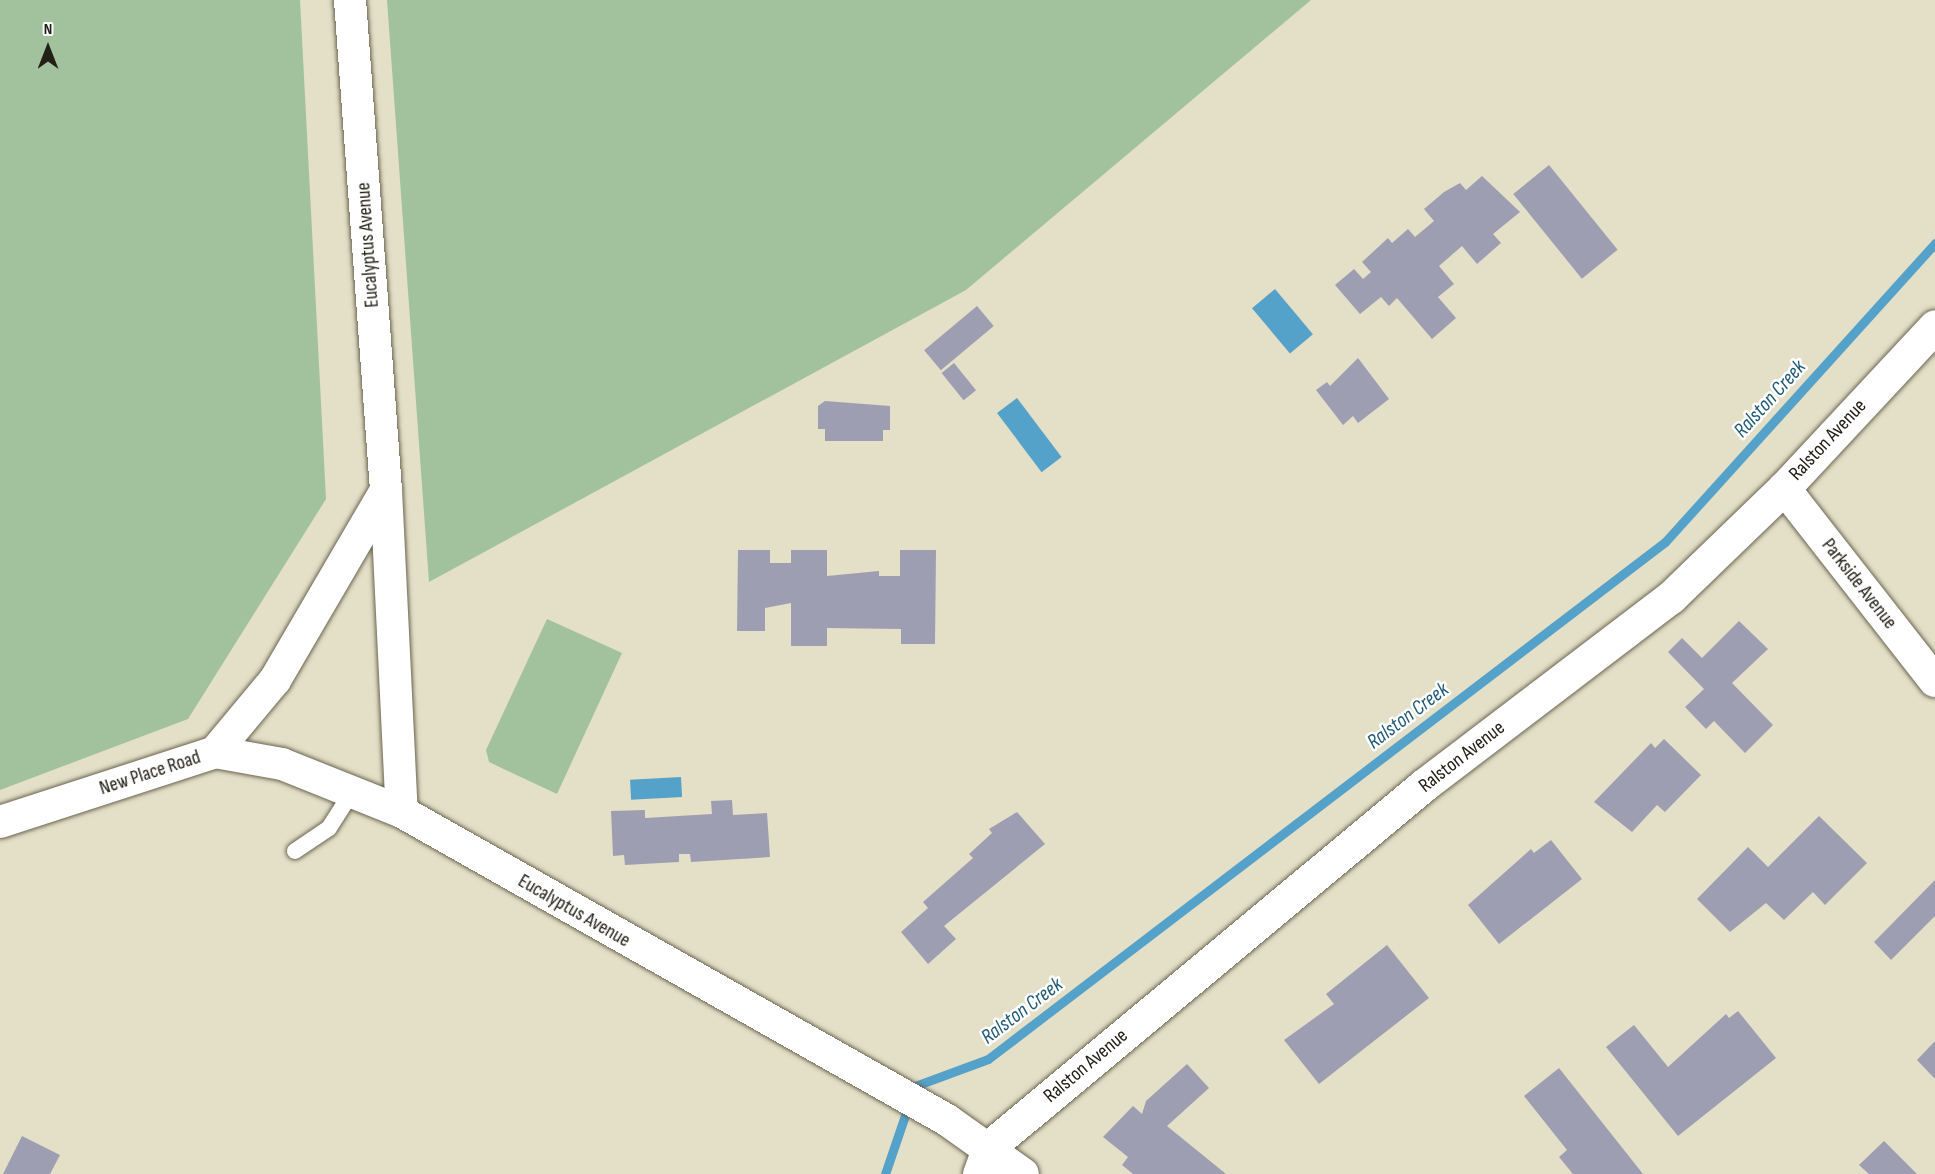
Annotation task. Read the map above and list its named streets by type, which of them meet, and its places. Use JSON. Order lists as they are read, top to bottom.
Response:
{
  "streets": {
    "street": [
      "Eucalyptus Avenue",
      "Ralston Avenue",
      "Parkside Avenue",
      "New Place Road"
    ]
  },
  "crossings": [
    ["Eucalyptus Avenue", "Ralston Avenue"],
    ["Eucalyptus Avenue", "New Place Road"],
    ["Ralston Avenue", "Parkside Avenue"]
  ],
  "water": ["Ralston Creek"],
  "north": "top"
}
